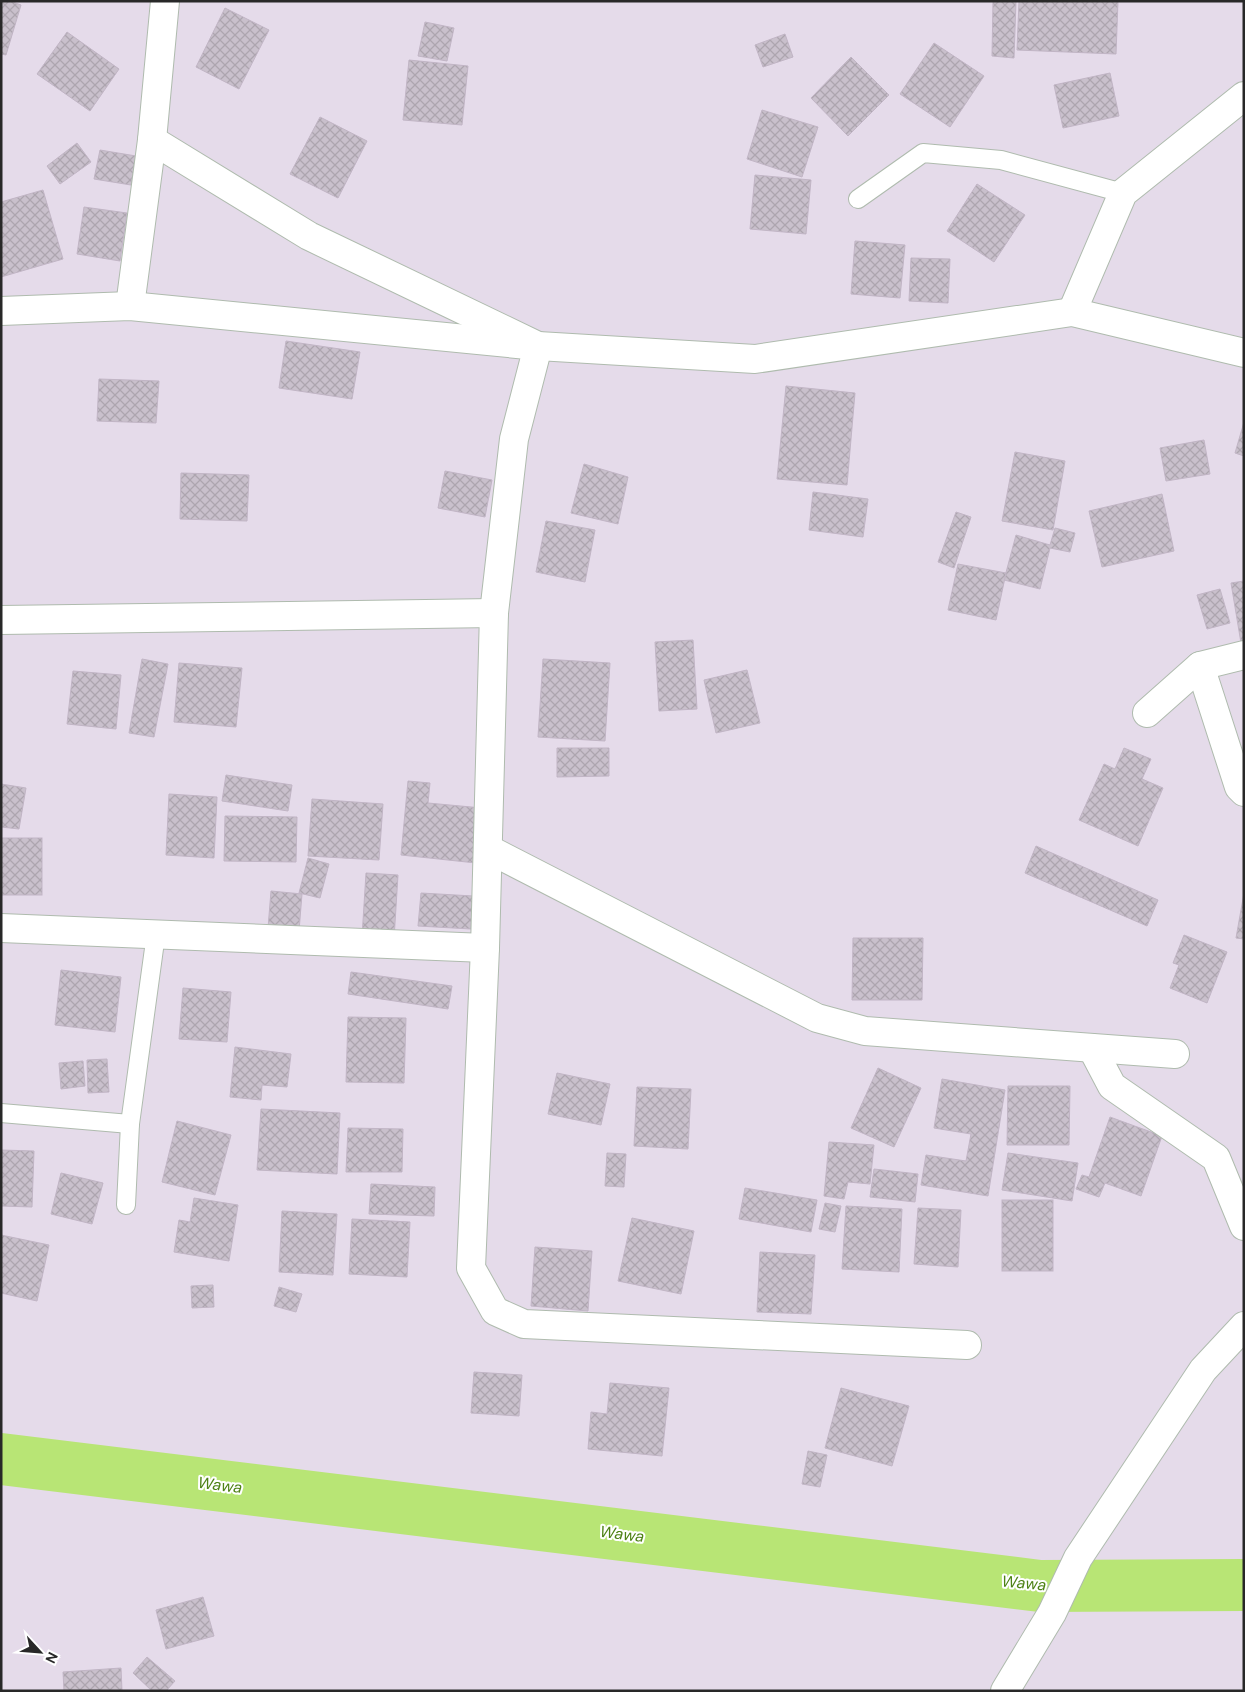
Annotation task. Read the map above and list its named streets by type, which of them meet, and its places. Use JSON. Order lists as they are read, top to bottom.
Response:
{
  "water": ["Wawa"],
  "north": "bottom right"
}
